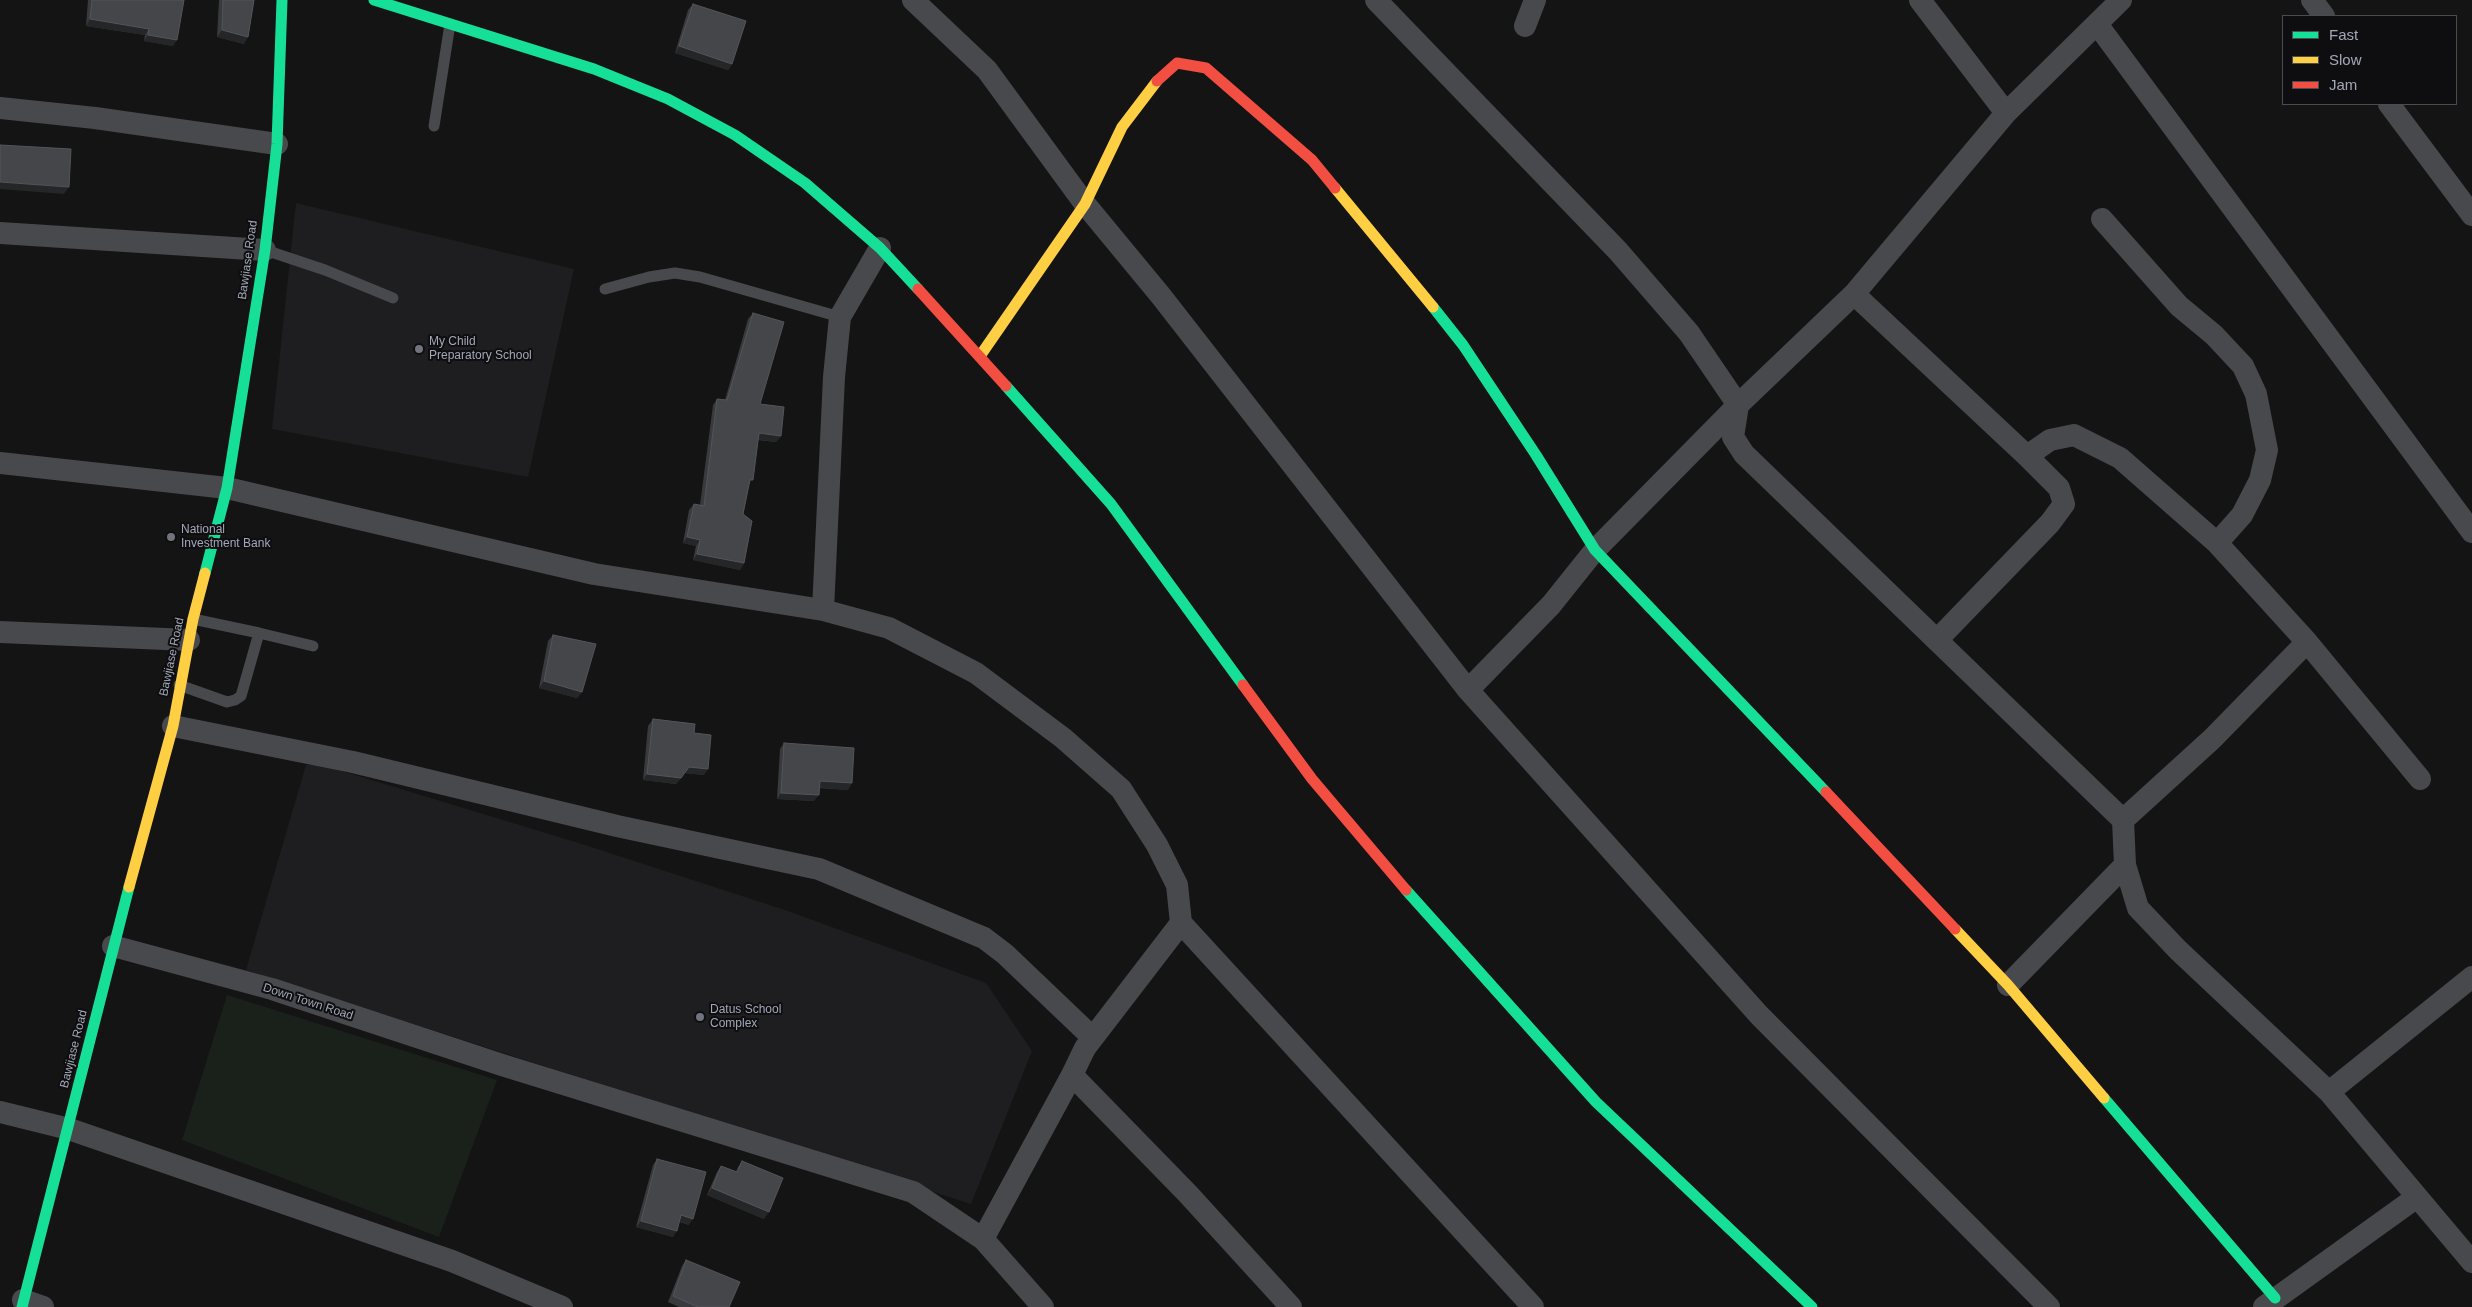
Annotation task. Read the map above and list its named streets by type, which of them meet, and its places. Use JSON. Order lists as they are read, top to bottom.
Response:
{
  "streets": {
    "street": ["Bawjiase Road", "Down Town Road"]
  },
  "crossings": [
    ["Bawjiase Road", "Down Town Road"]
  ],
  "places": ["My Child Preparatory School", "National Investment Bank", "Datus School Complex"],
  "legend": ["Fast", "Slow", "Jam"]
}
